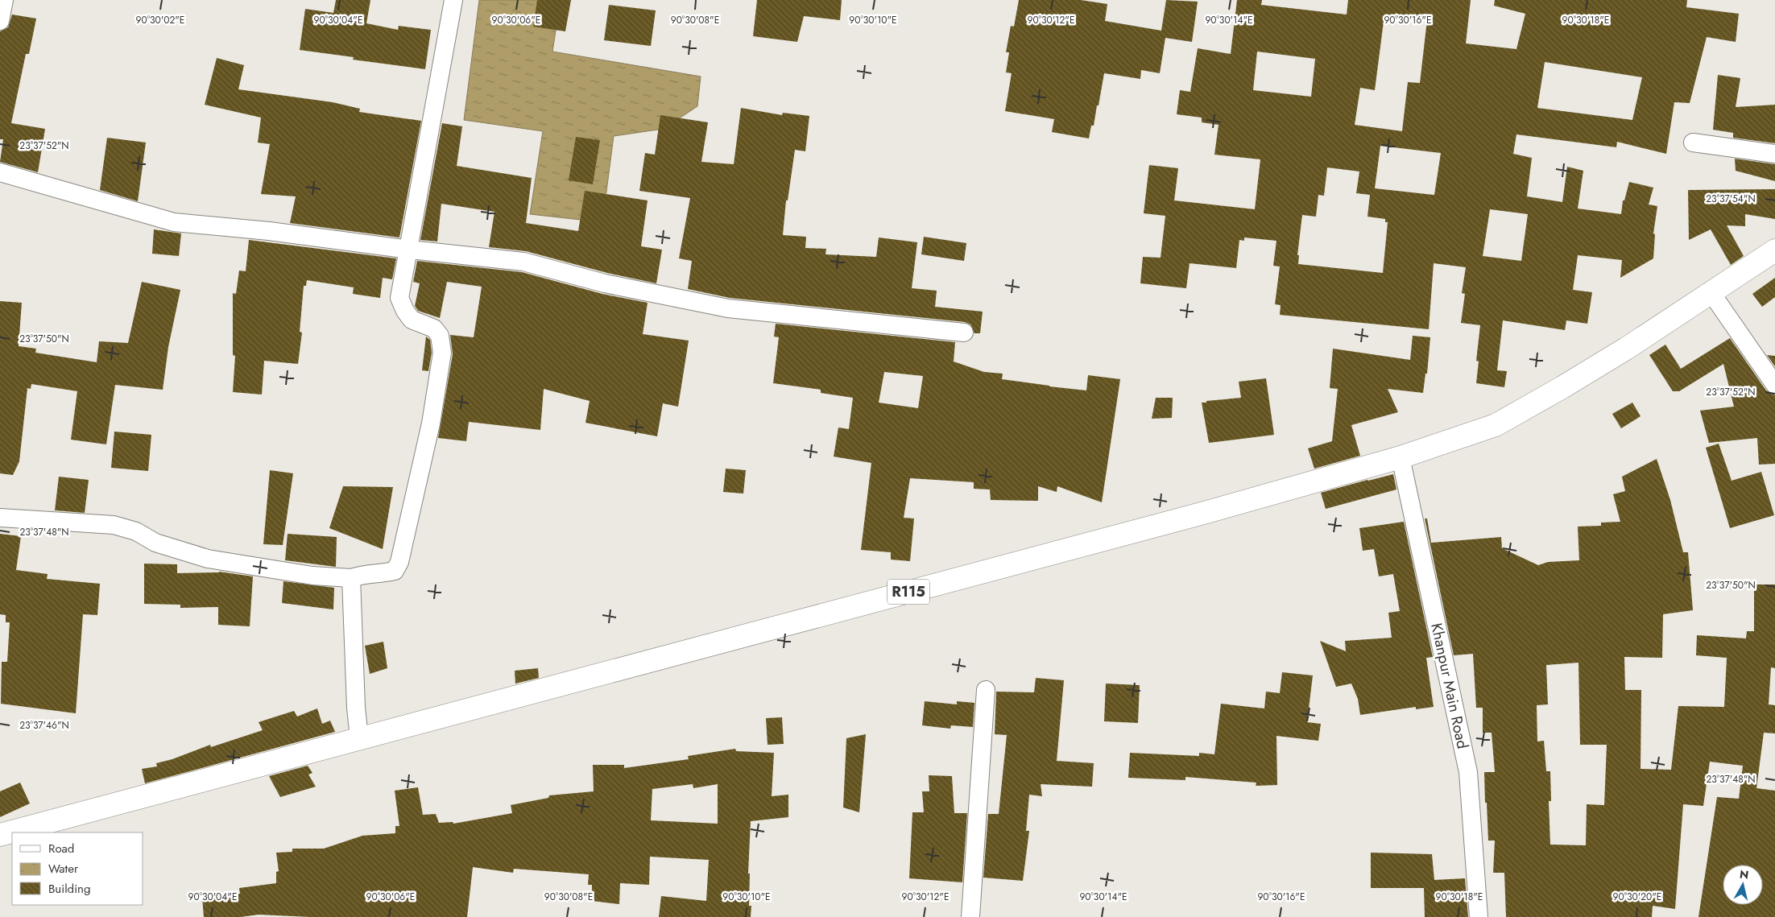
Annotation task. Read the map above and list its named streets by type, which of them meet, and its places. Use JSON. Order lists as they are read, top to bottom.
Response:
{
  "streets": {
    "main road": ["R115"],
    "street": ["Khanpur Main Road"]
  },
  "crossings": [
    ["R115", "Khanpur Main Road"]
  ],
  "legend": ["Road", "Water", "Building"],
  "north": "top",
  "coordinates": [
    "90°30'02\"E",
    "90°30'04\"E",
    "90°30'06\"E",
    "90°30'08\"E",
    "90°30'10\"E",
    "90°30'12\"E",
    "90°30'14\"E",
    "90°30'16\"E",
    "90°30'18\"E",
    "23°37'52\"N",
    "23°37'54\"N",
    "23°37'50\"N",
    "23°37'48\"N",
    "23°37'46\"N",
    "90°30'20\"E"
  ]
}
